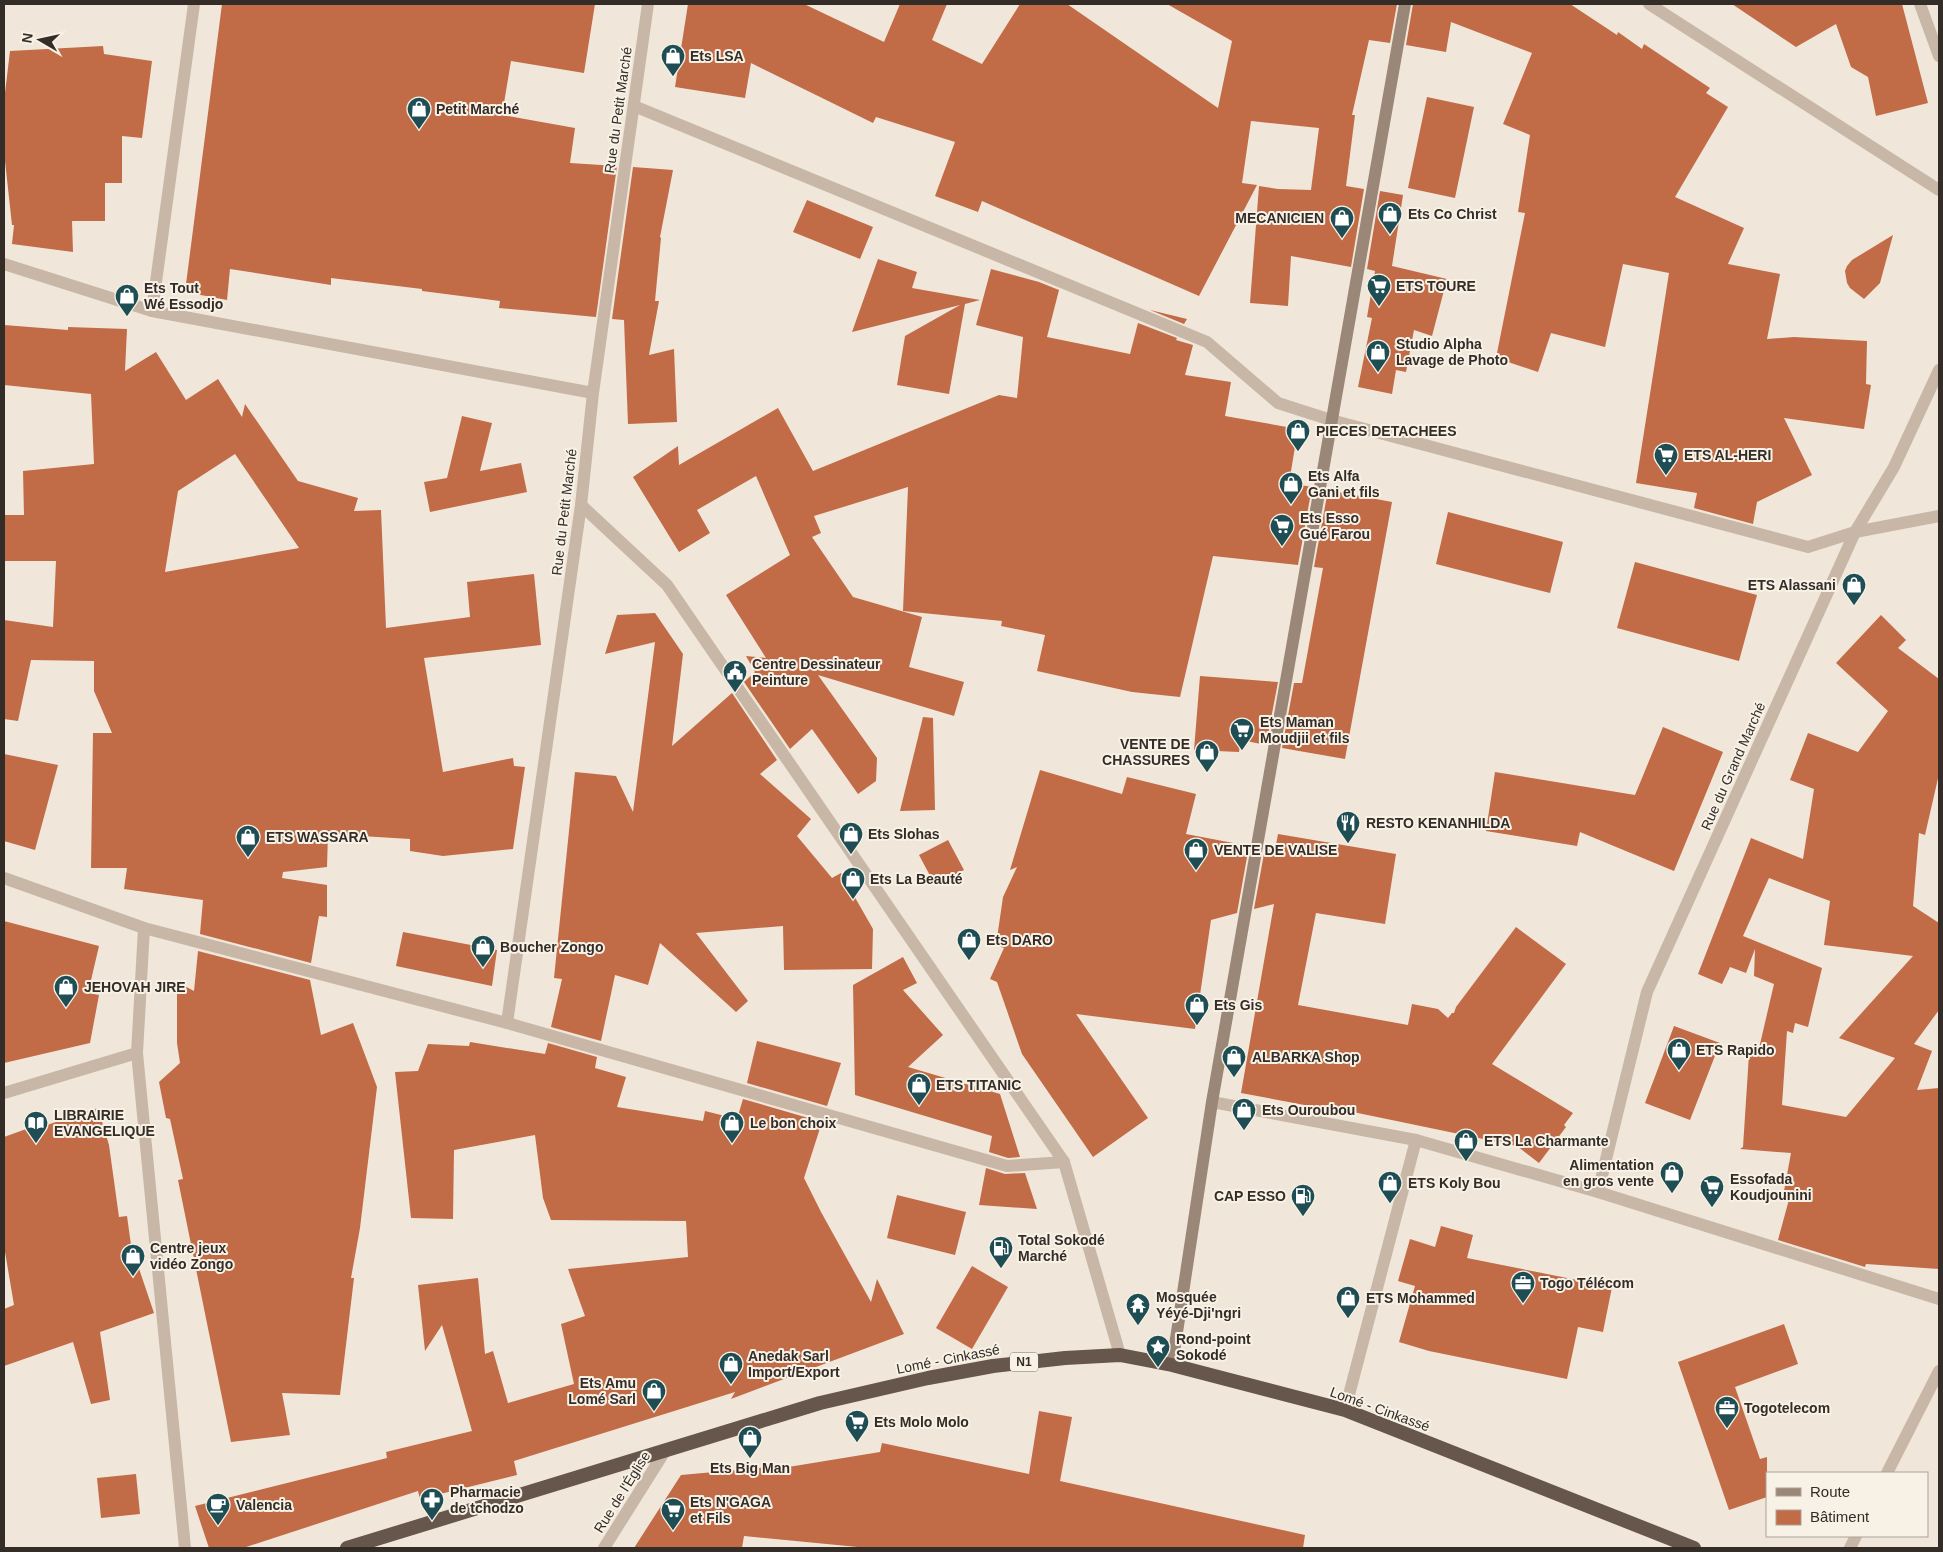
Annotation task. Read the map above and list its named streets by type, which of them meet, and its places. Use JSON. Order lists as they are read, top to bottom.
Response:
{
  "streets": {
    "highway": ["Lomé - Cinkassé", "N1"],
    "street": ["Rue du Petit Marché", "Rue du Grand Marché", "Rue de l'Église"]
  },
  "crossings": [
    ["Lomé - Cinkassé", "Rue de l'Église"]
  ],
  "places": {
    "shop": [
      "Ets LSA",
      "Petit Marché",
      "Ets Co Christ",
      "MECANICIEN",
      "Ets Tout Wé Essodjo",
      "Studio Alpha Lavage de Photo",
      "PIECES DETACHEES",
      "Ets Alfa Gani et fils",
      "ETS Alassani",
      "VENTE DE CHASSURES",
      "Ets Slohas",
      "ETS WASSARA",
      "VENTE DE VALISE",
      "Ets La Beauté",
      "Ets DARO",
      "Boucher Zongo",
      "JEHOVAH JIRE",
      "Ets Gis",
      "ETS Rapido",
      "ALBARKA Shop",
      "ETS TITANIC",
      "Ets Ouroubou",
      "Le bon choix",
      "ETS La Charmante",
      "Alimentation en gros vente",
      "ETS Koly Bou",
      "Centre jeux vidéo Zongo",
      "ETS Mohammed",
      "Anedak Sarl Import/Export",
      "Ets Amu Lomé Sarl",
      "Ets Big Man"
    ],
    "supermarket": [
      "ETS TOURE",
      "ETS AL-HERI",
      "Ets Esso Gué Farou",
      "Ets Maman Moudjii et fils",
      "Essofada Koudjounini",
      "Ets Molo Molo",
      "Ets N'GAGA et Fils"
    ],
    "public building": ["Centre Dessinateur Peinture"],
    "restaurant": ["RESTO KENANHILDA"],
    "library": ["LIBRAIRIE EVANGELIQUE"],
    "fuel station": ["CAP ESSO", "Total Sokodé Marché"],
    "office": ["Togo Télécom", "Togotelecom"],
    "temple": ["Mosquée Yéyé-Dji'ngri"],
    "place": ["Rond-point Sokodé"],
    "pharmacy": ["Pharmacie de tchodzo"],
    "cafe": ["Valencia"]
  },
  "legend": ["Route", "Bâtiment"],
  "north": "left"
}
